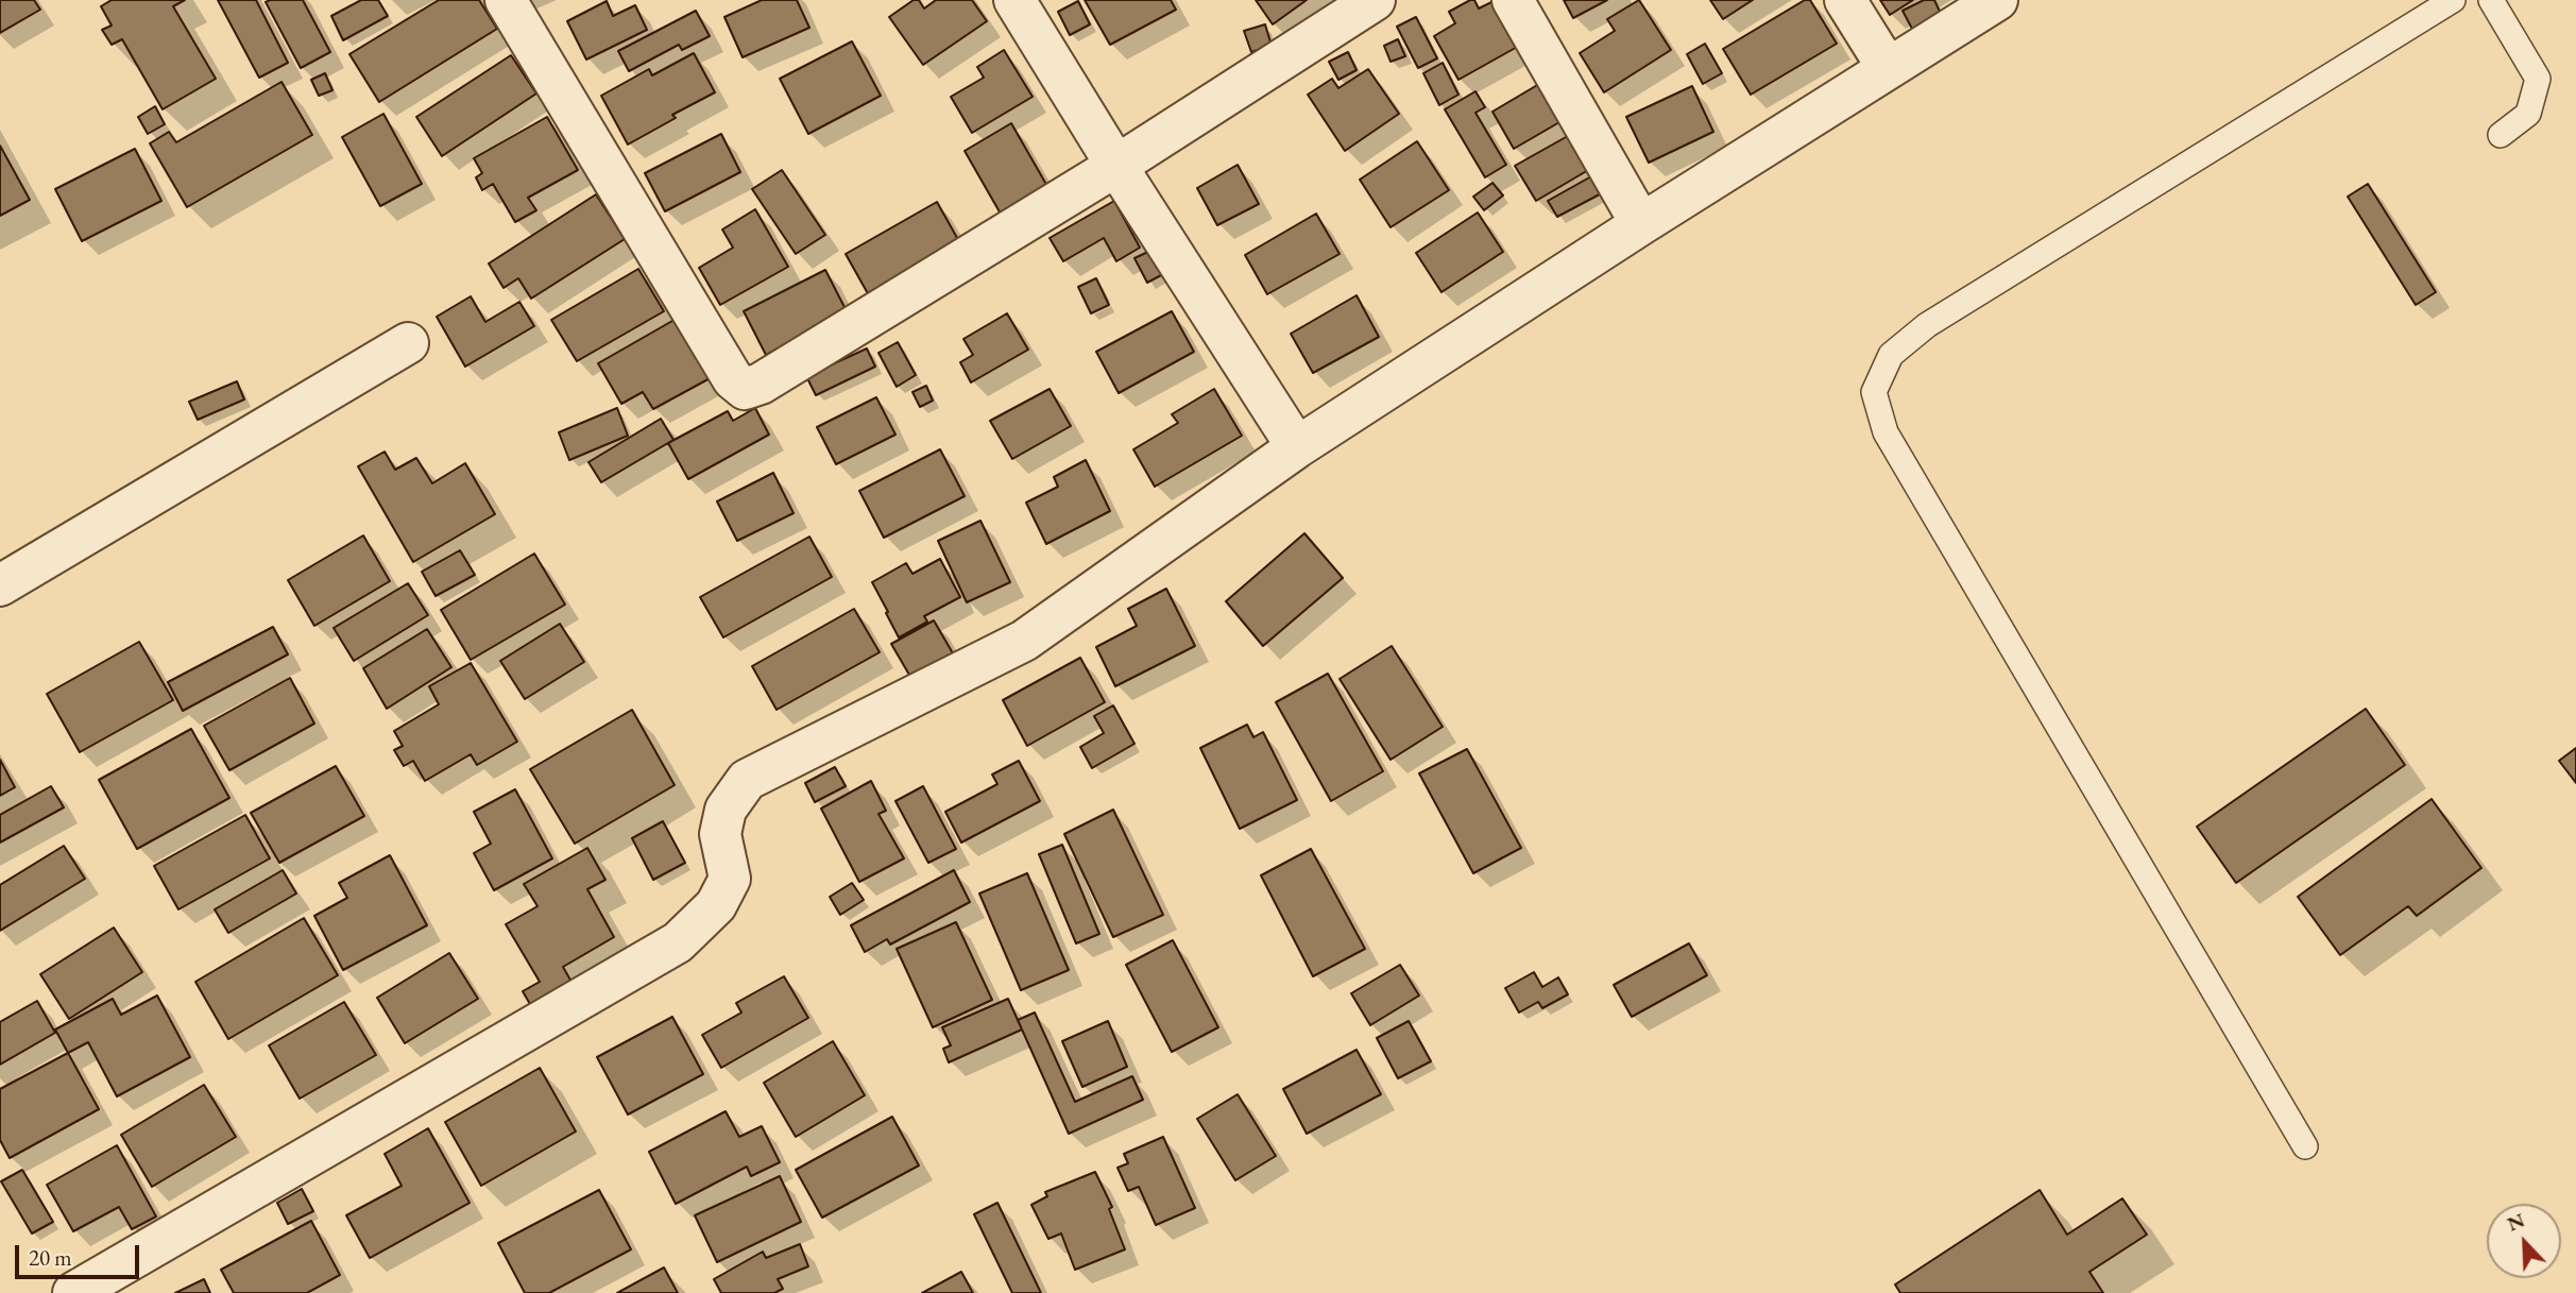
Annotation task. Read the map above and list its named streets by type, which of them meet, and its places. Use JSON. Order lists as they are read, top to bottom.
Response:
{
  "scale_bar": "20 m",
  "north": "top left"
}
